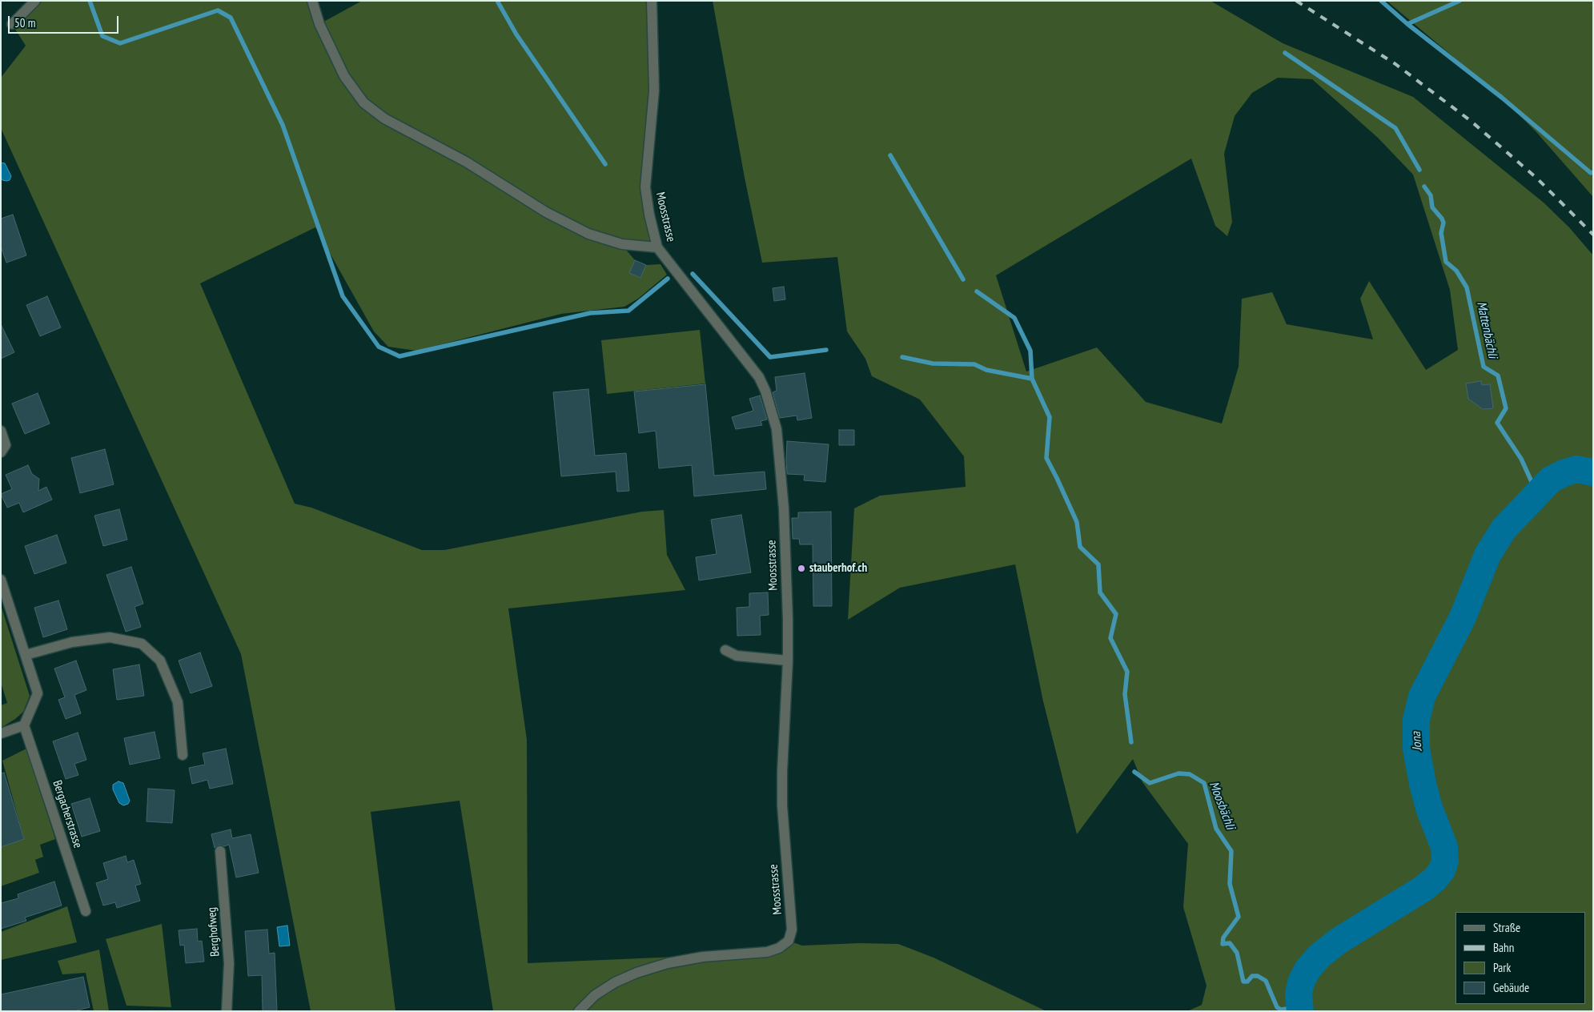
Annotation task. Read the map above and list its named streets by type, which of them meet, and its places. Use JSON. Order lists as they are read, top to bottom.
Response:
{
  "streets": {
    "street": ["Moosstrasse", "Bergacherstrasse", "Berghofweg"]
  },
  "water": ["Mattenbächli", "Jona", "Moosbächli"],
  "places": ["stauberhof.ch"],
  "legend": [
    "Straße",
    "Bahn",
    "Park",
    "Gebäude"
  ],
  "scale_bar": "50 m"
}
